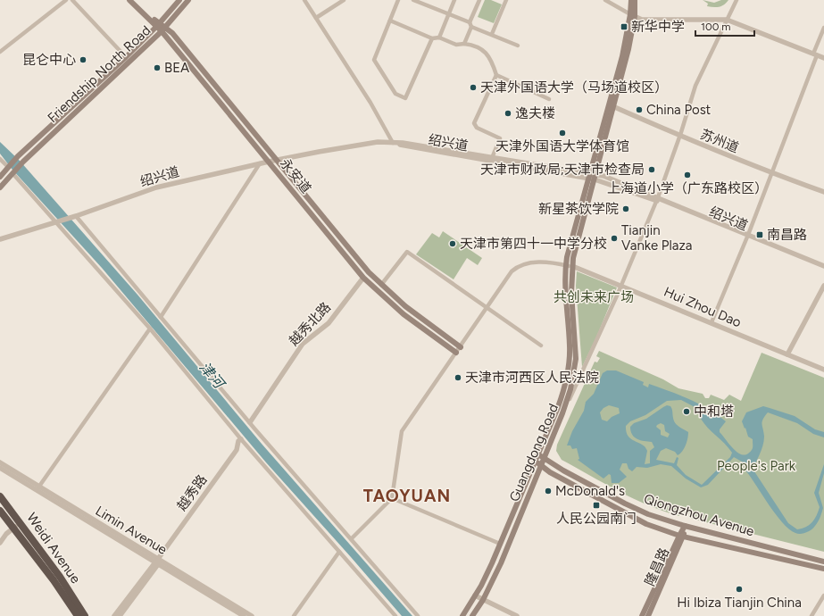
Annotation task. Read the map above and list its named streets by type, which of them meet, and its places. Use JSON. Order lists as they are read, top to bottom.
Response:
{
  "streets": {
    "highway": ["Weidi Avenue"],
    "main road": [
      "Friendship North Road",
      "永安道",
      "Guangdong Road",
      "Qiongzhou Avenue",
      "隆昌路"
    ],
    "street": [
      "苏州道",
      "绍兴道",
      "Hui Zhou Dao",
      "越秀北路",
      "越秀路",
      "Limin Avenue"
    ]
  },
  "crossings": [
    ["Friendship North Road", "永安道"],
    ["苏州道", "Guangdong Road"],
    ["绍兴道", "永安道"],
    ["绍兴道", "Guangdong Road"],
    ["永安道", "越秀北路"],
    ["Hui Zhou Dao", "Guangdong Road"],
    ["Guangdong Road", "Qiongzhou Avenue"],
    ["越秀路", "Limin Avenue"],
    ["Qiongzhou Avenue", "隆昌路"]
  ],
  "districts": ["TAOYUAN"],
  "water": ["津河"],
  "parks": ["共创未来广场", "People's Park"],
  "places": {
    "transit": ["新华中学", "南昌路", "人民公园南门"],
    "other": [
      "昆仑中心",
      "BEA",
      "天津外国语大学（马场道校区）",
      "China Post",
      "逸夫楼",
      "天津外国语大学体育馆",
      "天津市财政局;天津市检查局",
      "上海道小学（广东路校区）",
      "新星茶饮学院",
      "Tianjin Vanke Plaza",
      "天津市第四十一中学分校",
      "天津市河西区人民法院",
      "中和塔",
      "McDonald's",
      "Hi Ibiza Tianjin China"
    ]
  },
  "scale_bar": "100 m"
}
